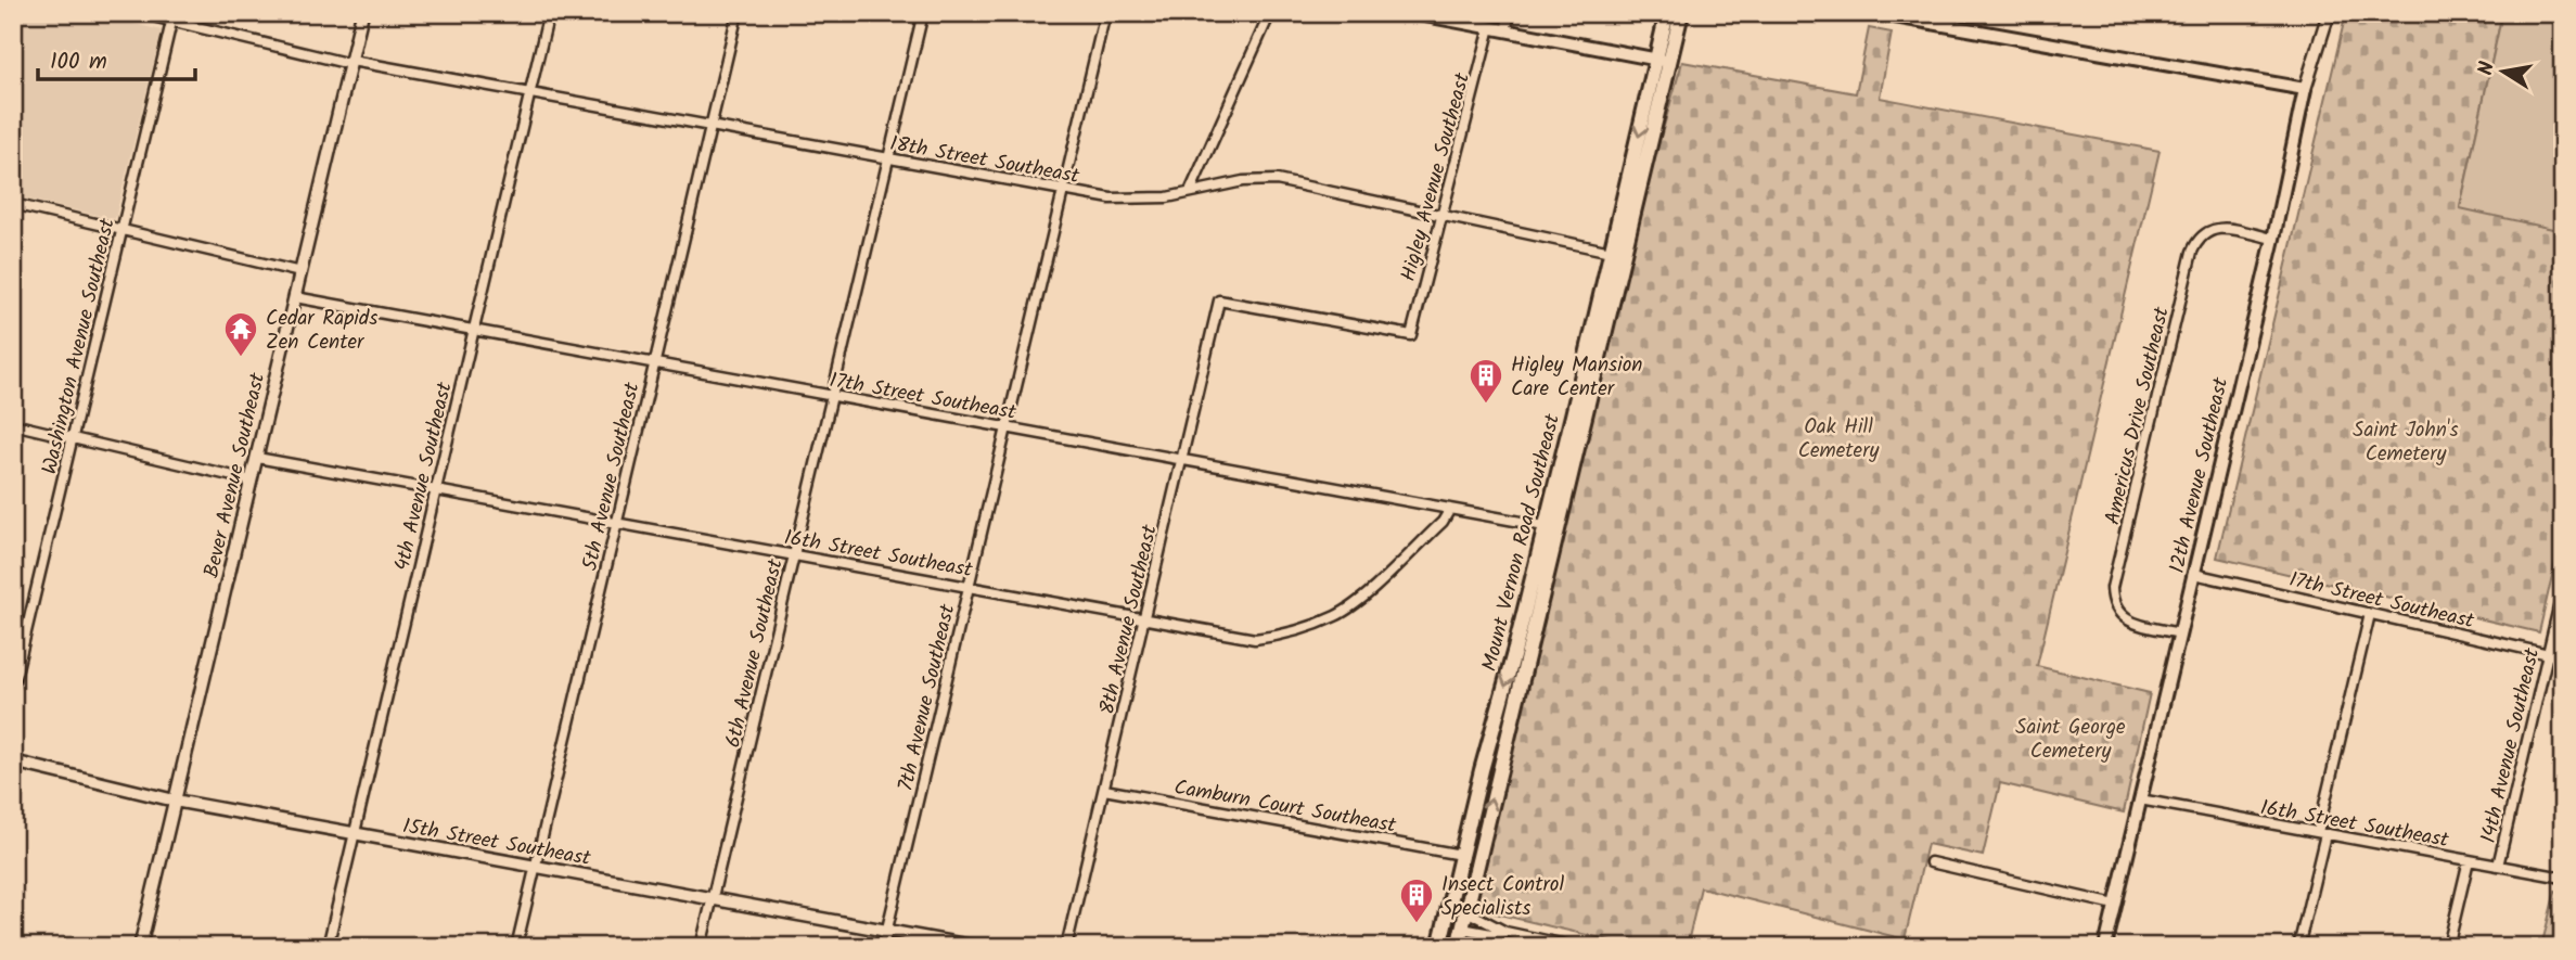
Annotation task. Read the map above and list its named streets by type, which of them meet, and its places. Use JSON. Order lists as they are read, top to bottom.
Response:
{
  "streets": {
    "main road": ["12th Avenue Southeast", "Mount Vernon Road Southeast"],
    "street": [
      "18th Street Southeast",
      "Higley Avenue Southeast",
      "Washington Avenue Southeast",
      "17th Street Southeast",
      "Americus Drive Southeast",
      "Bever Avenue Southeast",
      "4th Avenue Southeast",
      "5th Avenue Southeast",
      "16th Street Southeast",
      "8th Avenue Southeast",
      "6th Avenue Southeast",
      "7th Avenue Southeast",
      "14th Avenue Southeast",
      "Camburn Court Southeast",
      "15th Street Southeast"
    ]
  },
  "crossings": [
    ["18th Street Southeast", "Higley Avenue Southeast"],
    ["18th Street Southeast", "Washington Avenue Southeast"],
    ["18th Street Southeast", "Bever Avenue Southeast"],
    ["18th Street Southeast", "4th Avenue Southeast"],
    ["18th Street Southeast", "5th Avenue Southeast"],
    ["18th Street Southeast", "Mount Vernon Road Southeast"],
    ["18th Street Southeast", "6th Avenue Southeast"],
    ["18th Street Southeast", "7th Avenue Southeast"],
    ["Higley Avenue Southeast", "8th Avenue Southeast"],
    ["17th Street Southeast", "Bever Avenue Southeast"],
    ["17th Street Southeast", "12th Avenue Southeast"],
    ["17th Street Southeast", "4th Avenue Southeast"],
    ["17th Street Southeast", "5th Avenue Southeast"],
    ["17th Street Southeast", "Mount Vernon Road Southeast"],
    ["17th Street Southeast", "16th Street Southeast"],
    ["17th Street Southeast", "8th Avenue Southeast"],
    ["17th Street Southeast", "6th Avenue Southeast"],
    ["17th Street Southeast", "7th Avenue Southeast"],
    ["17th Street Southeast", "14th Avenue Southeast"],
    ["Americus Drive Southeast", "12th Avenue Southeast"],
    ["Bever Avenue Southeast", "16th Street Southeast"],
    ["Bever Avenue Southeast", "15th Street Southeast"],
    ["12th Avenue Southeast", "16th Street Southeast"],
    ["4th Avenue Southeast", "16th Street Southeast"],
    ["4th Avenue Southeast", "15th Street Southeast"],
    ["5th Avenue Southeast", "16th Street Southeast"],
    ["5th Avenue Southeast", "15th Street Southeast"],
    ["Mount Vernon Road Southeast", "Camburn Court Southeast"],
    ["16th Street Southeast", "8th Avenue Southeast"],
    ["16th Street Southeast", "6th Avenue Southeast"],
    ["16th Street Southeast", "7th Avenue Southeast"],
    ["16th Street Southeast", "14th Avenue Southeast"],
    ["8th Avenue Southeast", "Camburn Court Southeast"],
    ["6th Avenue Southeast", "15th Street Southeast"],
    ["7th Avenue Southeast", "15th Street Southeast"]
  ],
  "parks": ["Oak Hill Cemetery", "Saint John's Cemetery", "Saint George Cemetery"],
  "places": {
    "temple": ["Cedar Rapids Zen Center"],
    "building": ["Higley Mansion Care Center", "Insect Control Specialists"]
  },
  "scale_bar": "100 m",
  "north": "left"
}
